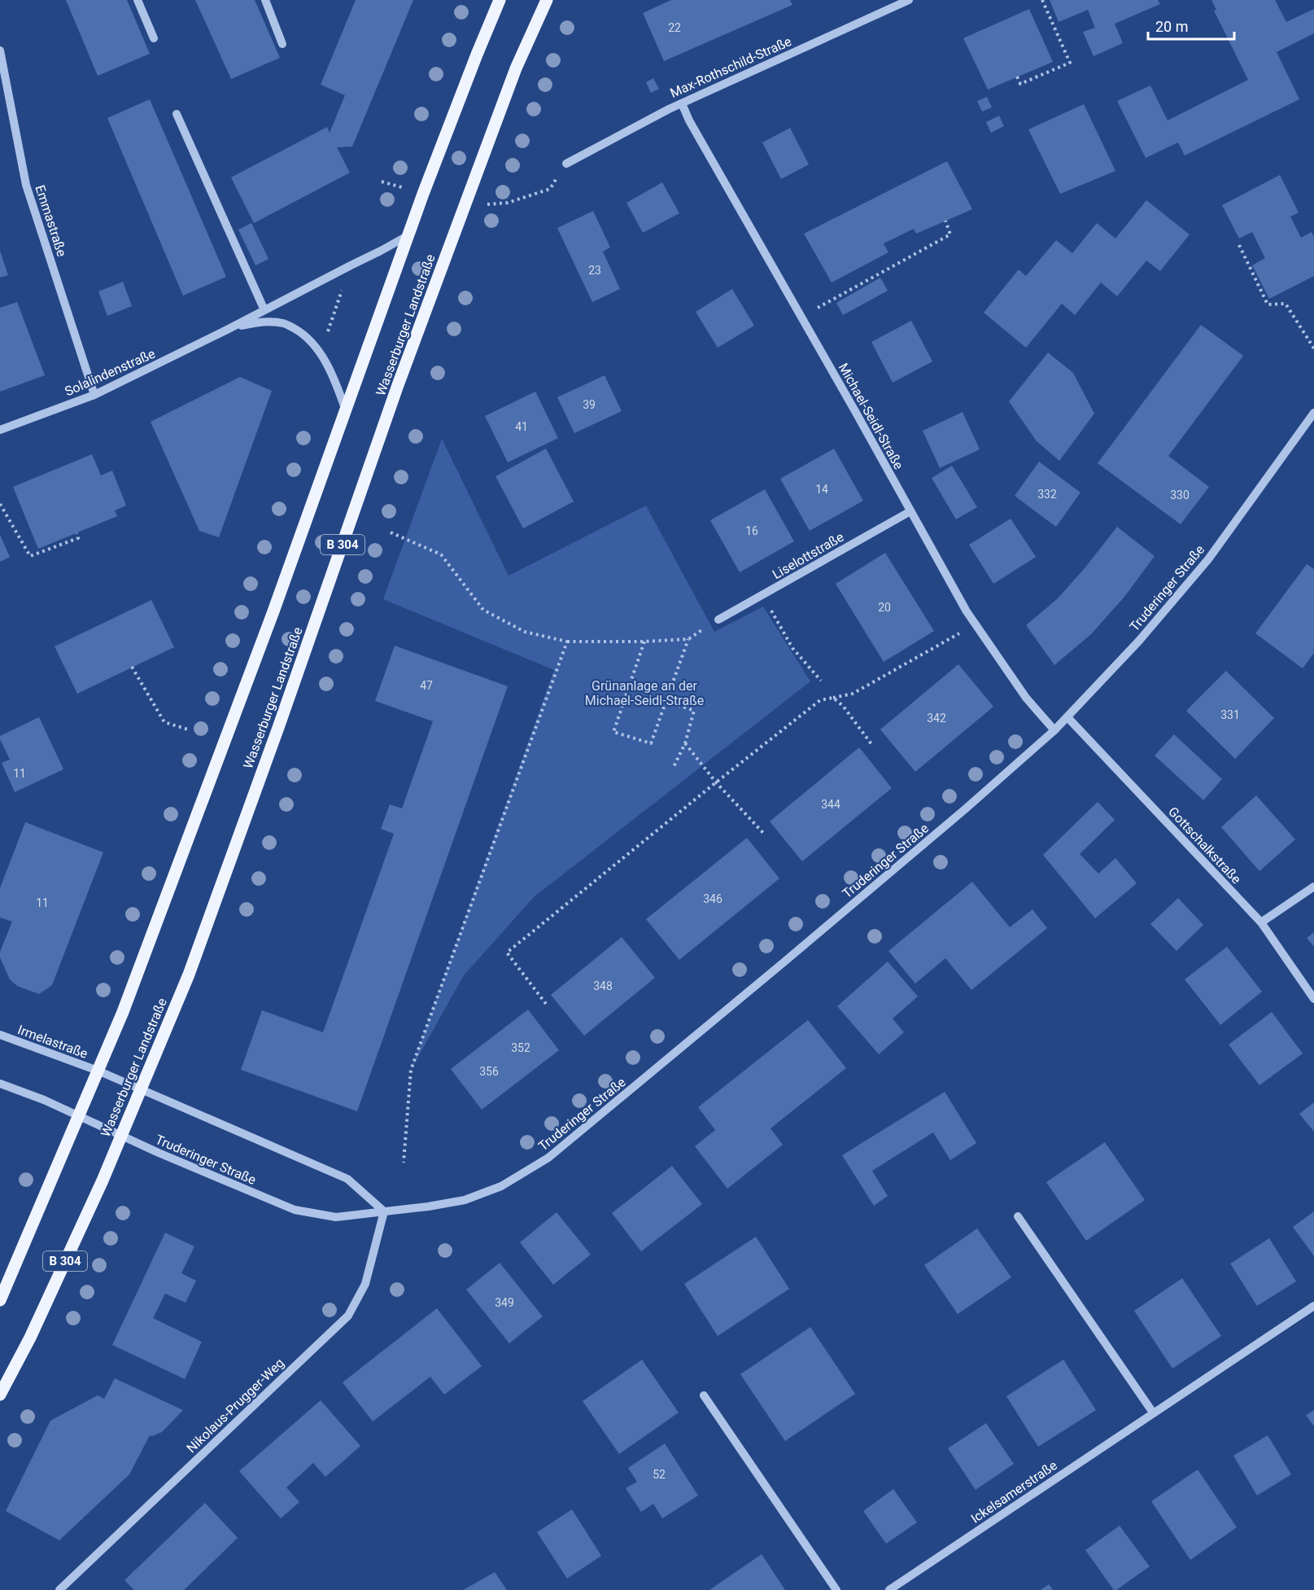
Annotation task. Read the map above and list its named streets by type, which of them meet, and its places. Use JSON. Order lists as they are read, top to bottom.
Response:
{
  "streets": {
    "main road": ["Wasserburger Landstraße", "B 304"],
    "street": [
      "Max-Rothschild-Straße",
      "Emmastraße",
      "Solalindenstraße",
      "Michael-Seidl-Straße",
      "Liselottstraße",
      "Truderinger Straße",
      "Gottschalkstraße",
      "Irmelastraße",
      "Nikolaus-Prugger-Weg",
      "Ickelsamerstraße"
    ]
  },
  "crossings": [
    ["Max-Rothschild-Straße", "Michael-Seidl-Straße"],
    ["Emmastraße", "Solalindenstraße"],
    ["Wasserburger Landstraße", "Solalindenstraße"],
    ["Wasserburger Landstraße", "Truderinger Straße"],
    ["Wasserburger Landstraße", "Irmelastraße"],
    ["Michael-Seidl-Straße", "Liselottstraße"],
    ["Michael-Seidl-Straße", "Truderinger Straße"],
    ["Truderinger Straße", "Gottschalkstraße"],
    ["Truderinger Straße", "Nikolaus-Prugger-Weg"]
  ],
  "parks": ["Grünanlage an der Michael-Seidl-Straße"],
  "house_numbers": [
    "22",
    "23",
    "39",
    "41",
    "14",
    "332",
    "330",
    "16",
    "20",
    "47",
    "331",
    "342",
    "11",
    "344",
    "346",
    "11",
    "348",
    "352",
    "356",
    "349",
    "52"
  ],
  "scale_bar": "20 m"
}
